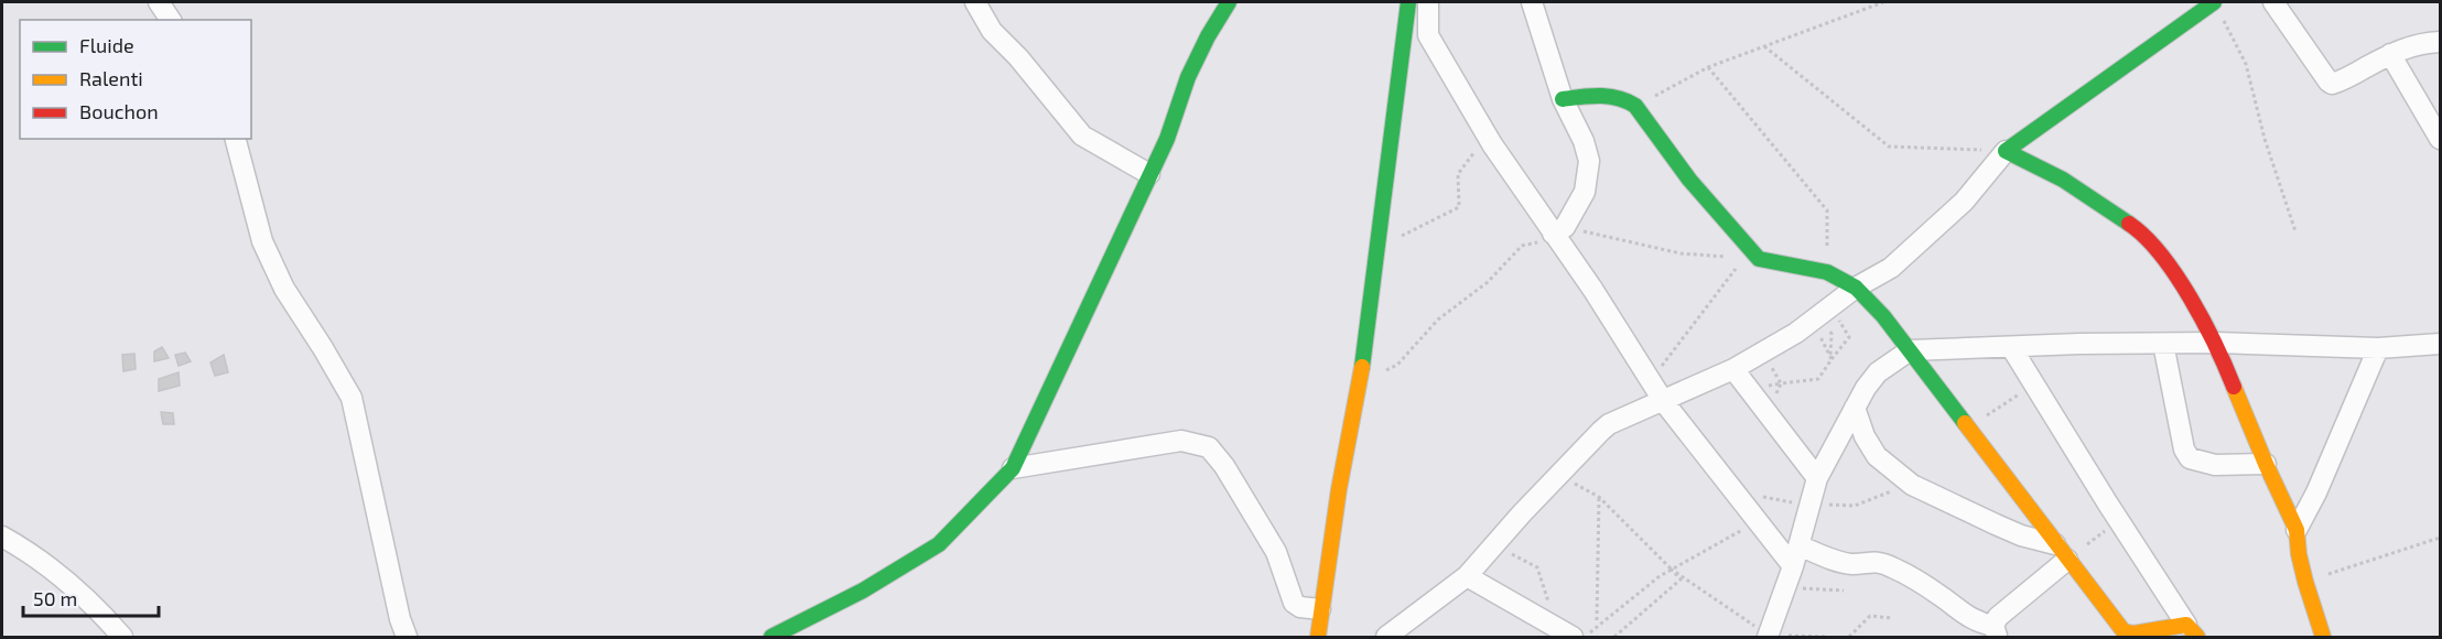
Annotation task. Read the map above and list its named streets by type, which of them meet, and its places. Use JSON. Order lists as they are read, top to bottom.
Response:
{
  "legend": ["Fluide", "Ralenti", "Bouchon"],
  "scale_bar": "50 m"
}
